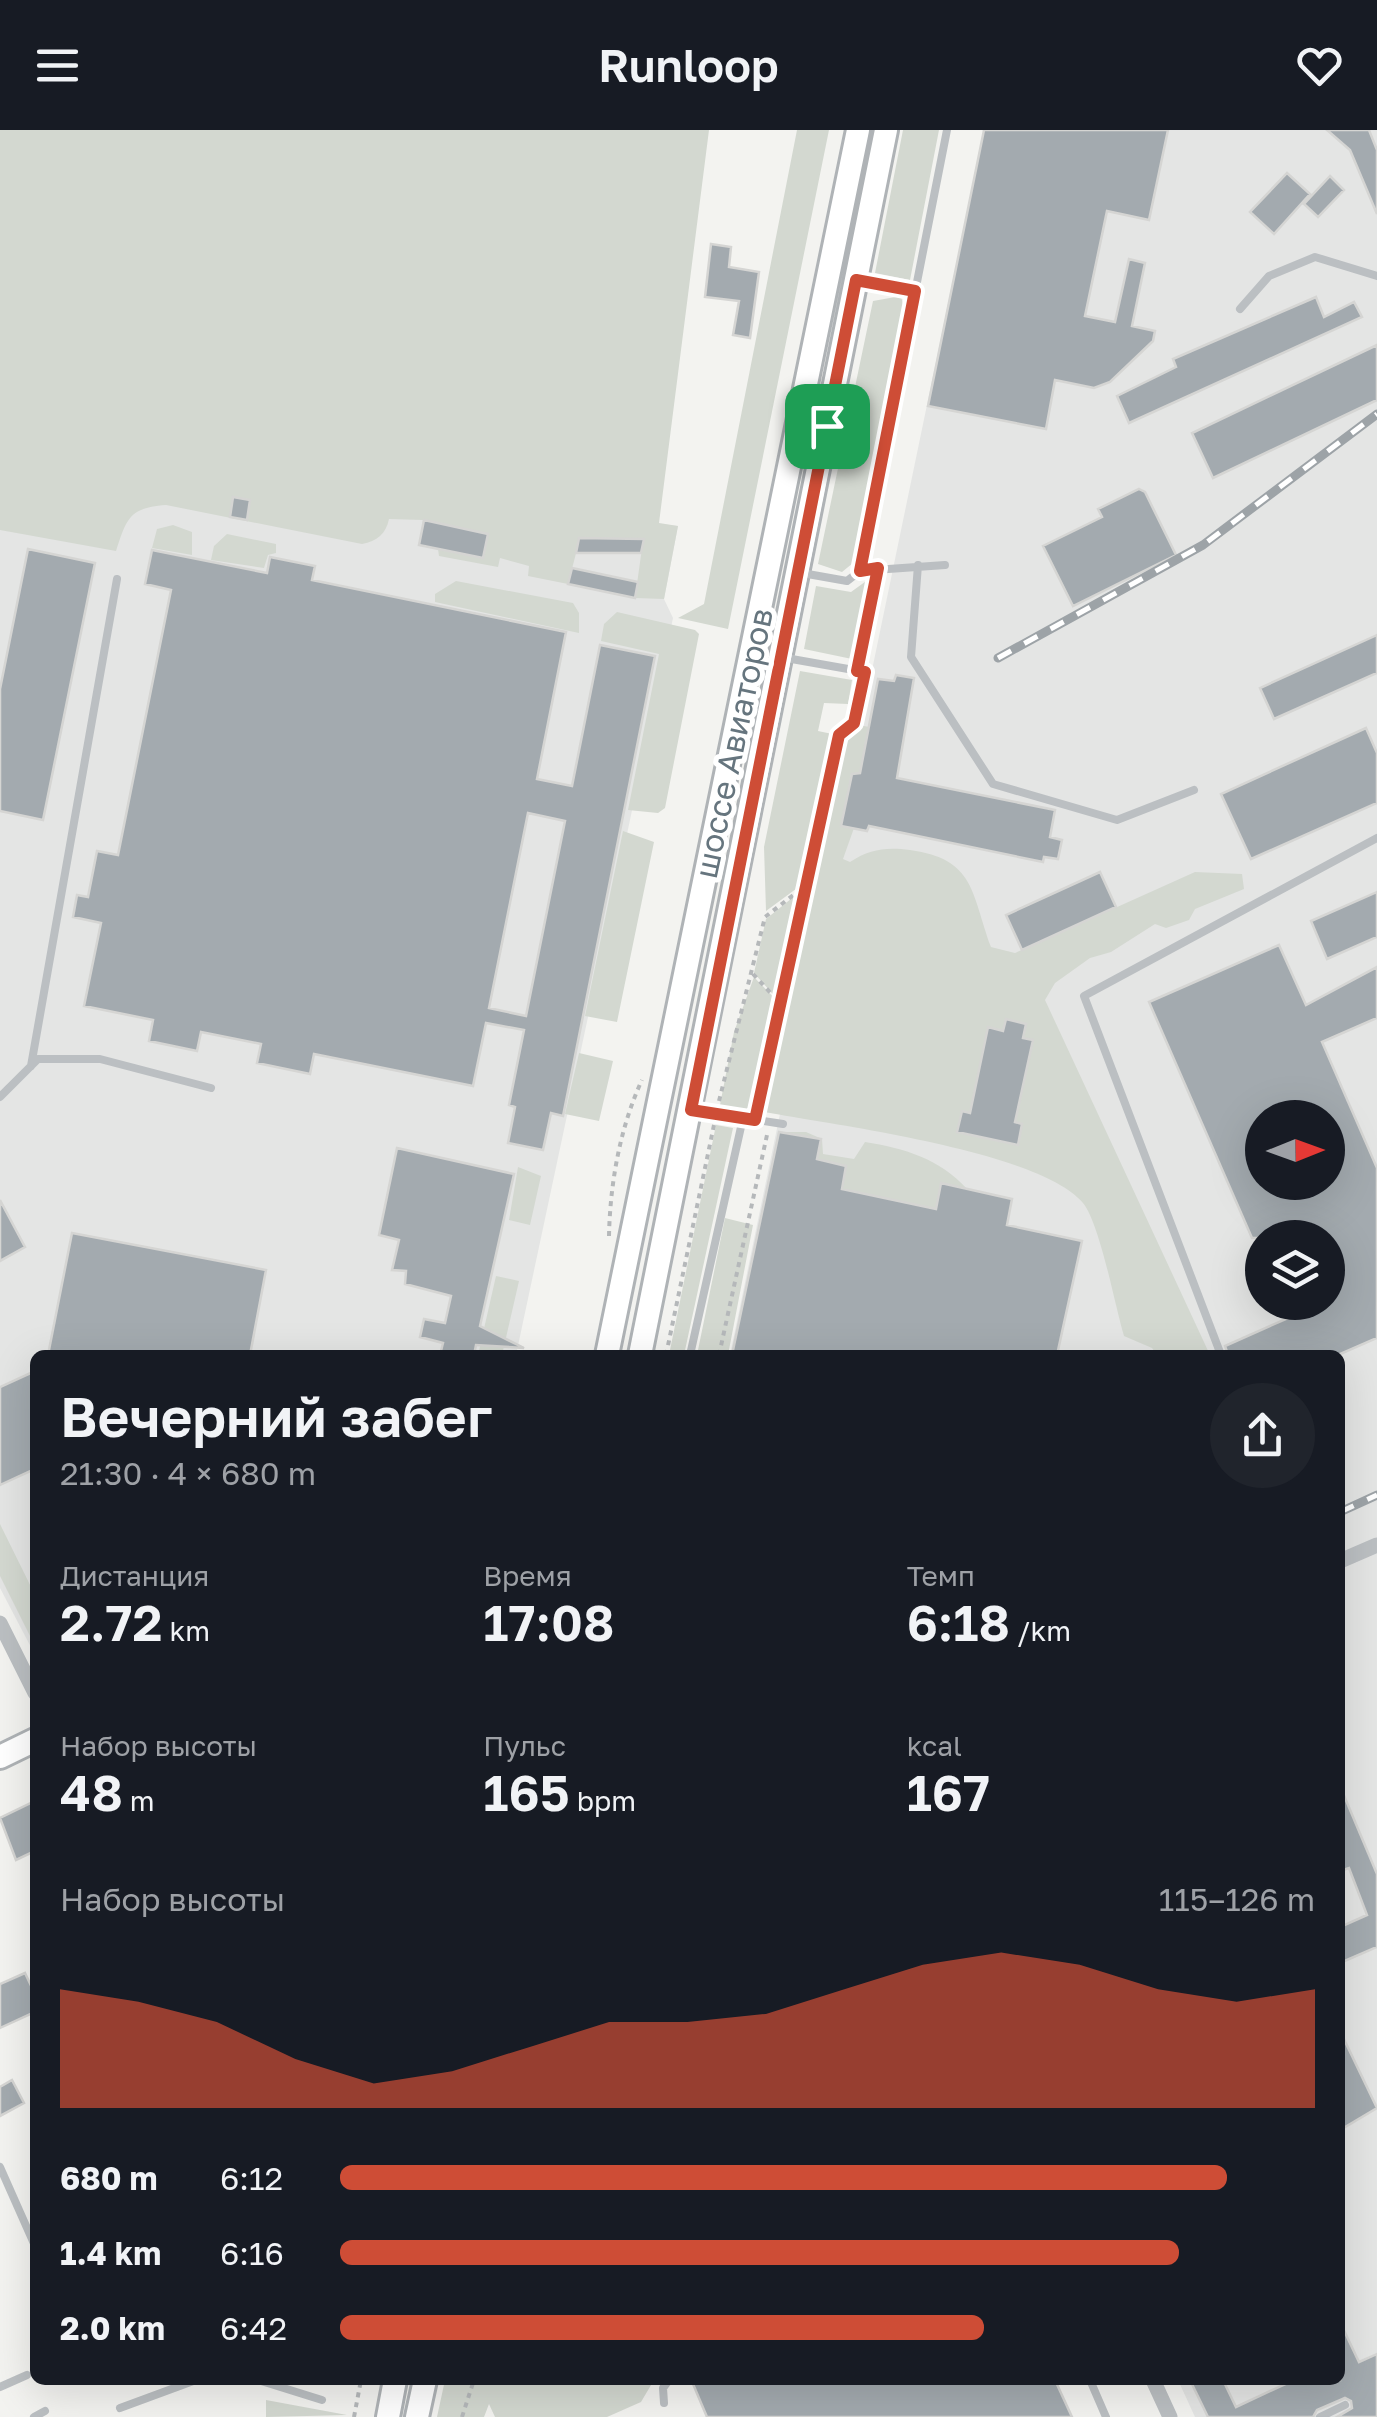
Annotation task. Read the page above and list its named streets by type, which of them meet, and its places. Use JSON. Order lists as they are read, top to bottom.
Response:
{
  "streets": {
    "main road": ["шоссе Авиаторов"]
  },
  "north": "right",
  "page": {
    "header": "Runloop",
    "heading": ["Вечерний забег", "21:30 · 4 × 680 m"],
    "stats": [
      ["Дистанция", "2.72 km"],
      ["Время", "17:08"],
      ["Темп", "6:18 /km"],
      ["Набор высоты", "48 m"],
      ["Пульс", "165 bpm"],
      ["kcal", "167"]
    ],
    "chart": ["Набор высоты", "115–126 m"],
    "list": [
      {
        "name": "680 m",
        "note": "6:12"
      },
      {
        "name": "1.4 km",
        "note": "6:16"
      },
      {
        "name": "2.0 km",
        "note": "6:42"
      }
    ]
  }
}
